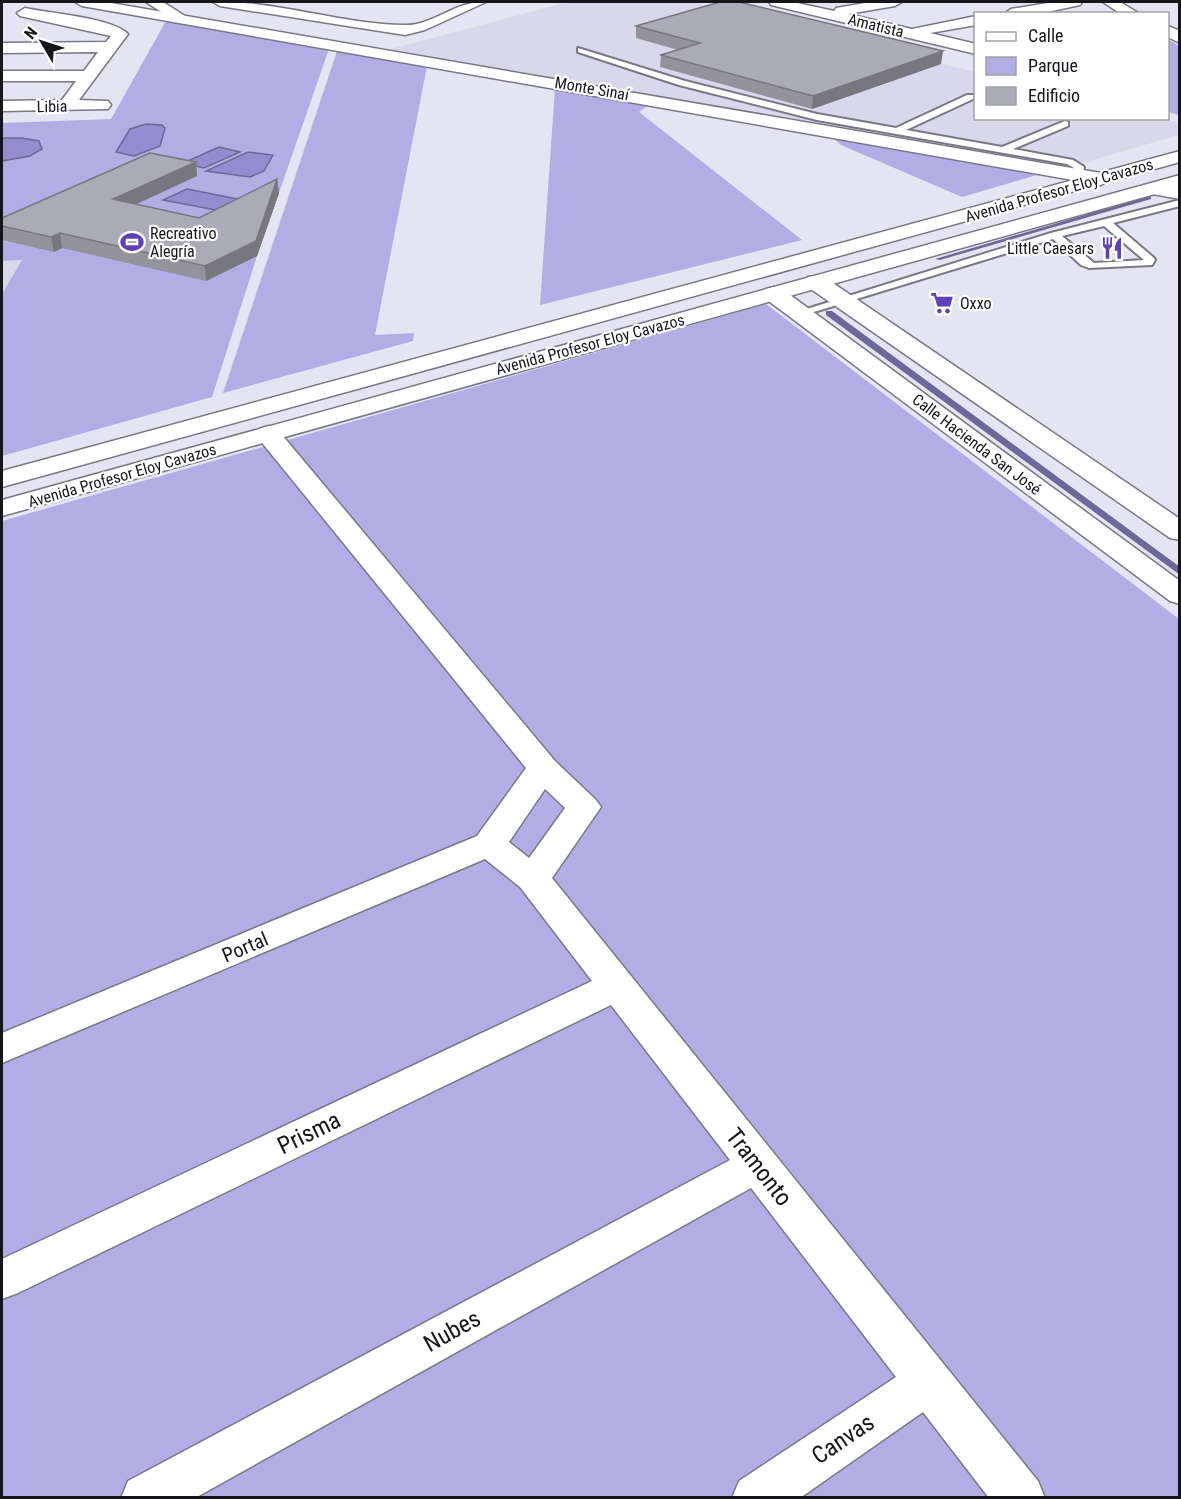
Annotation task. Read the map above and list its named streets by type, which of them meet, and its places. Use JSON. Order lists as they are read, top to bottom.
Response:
{
  "streets": {
    "street": [
      "Amatista",
      "Monte Sinaí",
      "Libia",
      "Avenida Profesor Eloy Cavazos",
      "Calle Hacienda San José",
      "Portal",
      "Prisma",
      "Tramonto",
      "Nubes",
      "Canvas"
    ]
  },
  "crossings": [
    ["Monte Sinaí", "Avenida Profesor Eloy Cavazos"],
    ["Avenida Profesor Eloy Cavazos", "Calle Hacienda San José"],
    ["Portal", "Tramonto"],
    ["Prisma", "Tramonto"],
    ["Tramonto", "Nubes"],
    ["Tramonto", "Canvas"]
  ],
  "places": {
    "sports": ["Recreativo Alegría"],
    "restaurant": ["Little Caesars"],
    "supermarket": ["Oxxo"]
  },
  "legend": ["Calle", "Parque", "Edificio"],
  "north": "top left"
}
